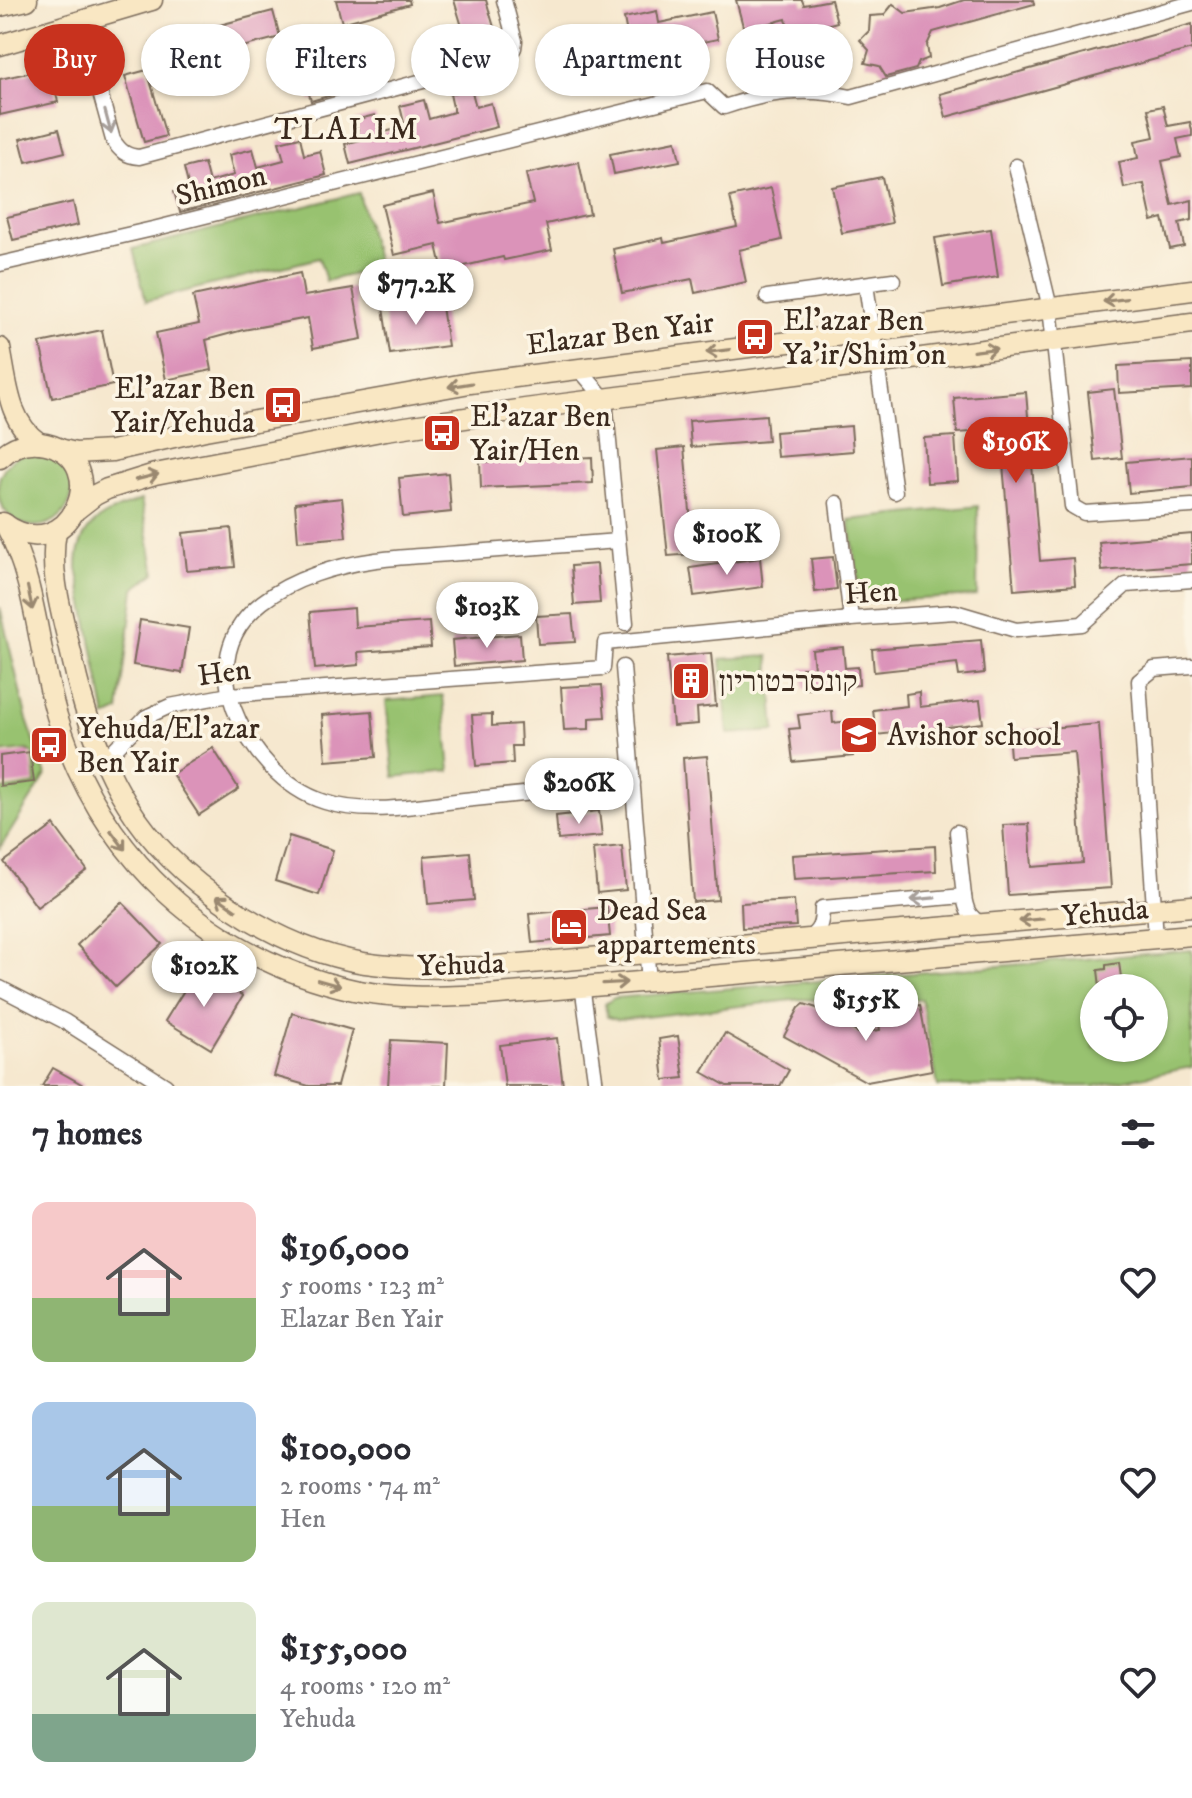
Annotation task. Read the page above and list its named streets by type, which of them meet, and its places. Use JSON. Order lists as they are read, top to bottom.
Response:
{
  "streets": {
    "street": [
      "Shimon",
      "Elazar Ben Yair",
      "Hen",
      "Yehuda"
    ]
  },
  "crossings": [
    ["Elazar Ben Yair", "Yehuda"],
    ["Hen", "Yehuda"]
  ],
  "districts": ["TLALIM"],
  "places": {
    "bus stop": [
      "El'azar Ben Ya'ir/Shim'on",
      "El'azar Ben Yair/Yehuda",
      "El'azar Ben Yair/Hen",
      "Yehuda/El'azar Ben Yair"
    ],
    "building": ["קונסרבטוריון"],
    "school or university": ["Avishor school"],
    "hotel": ["Dead Sea appartements"]
  },
  "page": {
    "chip": [
      "Buy",
      "Rent",
      "Filters",
      "New",
      "Apartment",
      "House"
    ],
    "price": [
      "$77.2K",
      "$196K",
      "$100K",
      "$103K",
      "$206K",
      "$102K",
      "$155K"
    ],
    "heading": "7 homes",
    "list": [
      {
        "name": "$196,000",
        "note": "5 rooms · 123 m² · Elazar Ben Yair"
      },
      {
        "name": "$100,000",
        "note": "2 rooms · 74 m² · Hen"
      },
      {
        "name": "$155,000",
        "note": "4 rooms · 120 m² · Yehuda"
      }
    ]
  }
}
